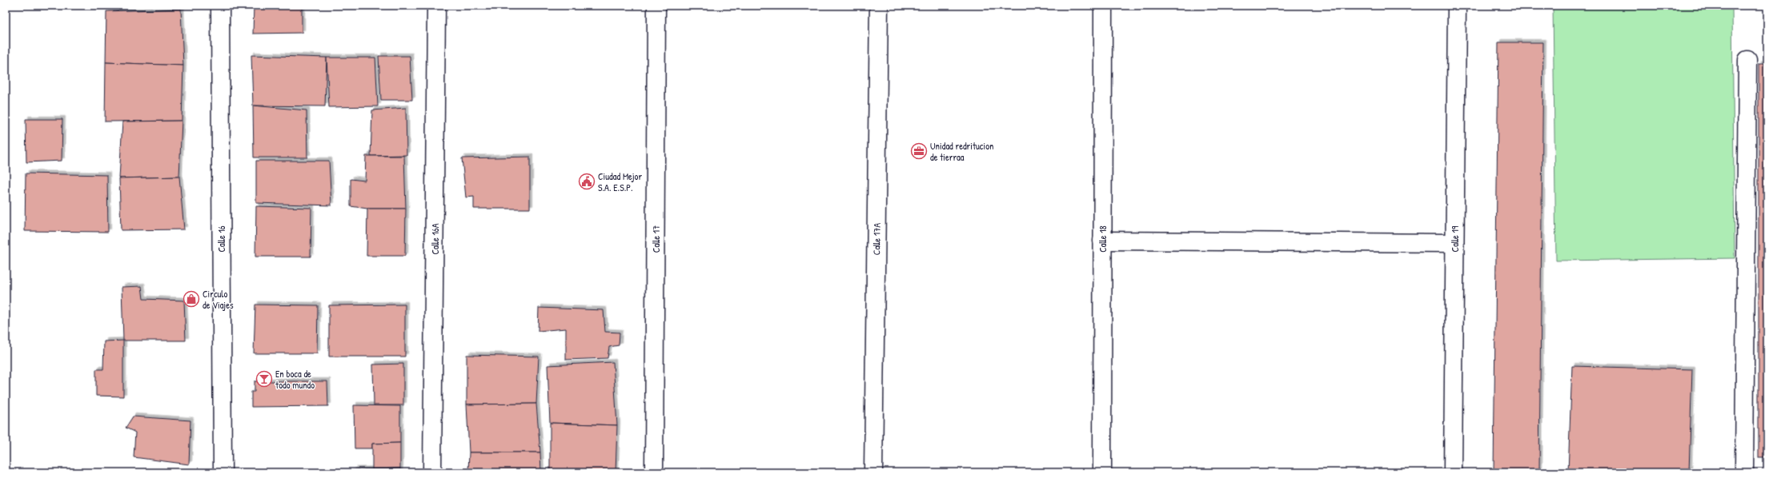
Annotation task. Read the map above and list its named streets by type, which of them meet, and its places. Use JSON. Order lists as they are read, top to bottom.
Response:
{
  "streets": {
    "street": [
      "Calle 16",
      "Calle 16A",
      "Calle 17",
      "Calle 17A",
      "Calle 18",
      "Calle 19"
    ]
  },
  "places": {
    "office": ["Unidad redritucion de tierraa"],
    "public building": ["Ciudad Mejor S.A. E.S.P."],
    "shop": ["Circulo de Viajes"],
    "bar": ["En boca de todo mundo"]
  }
}
